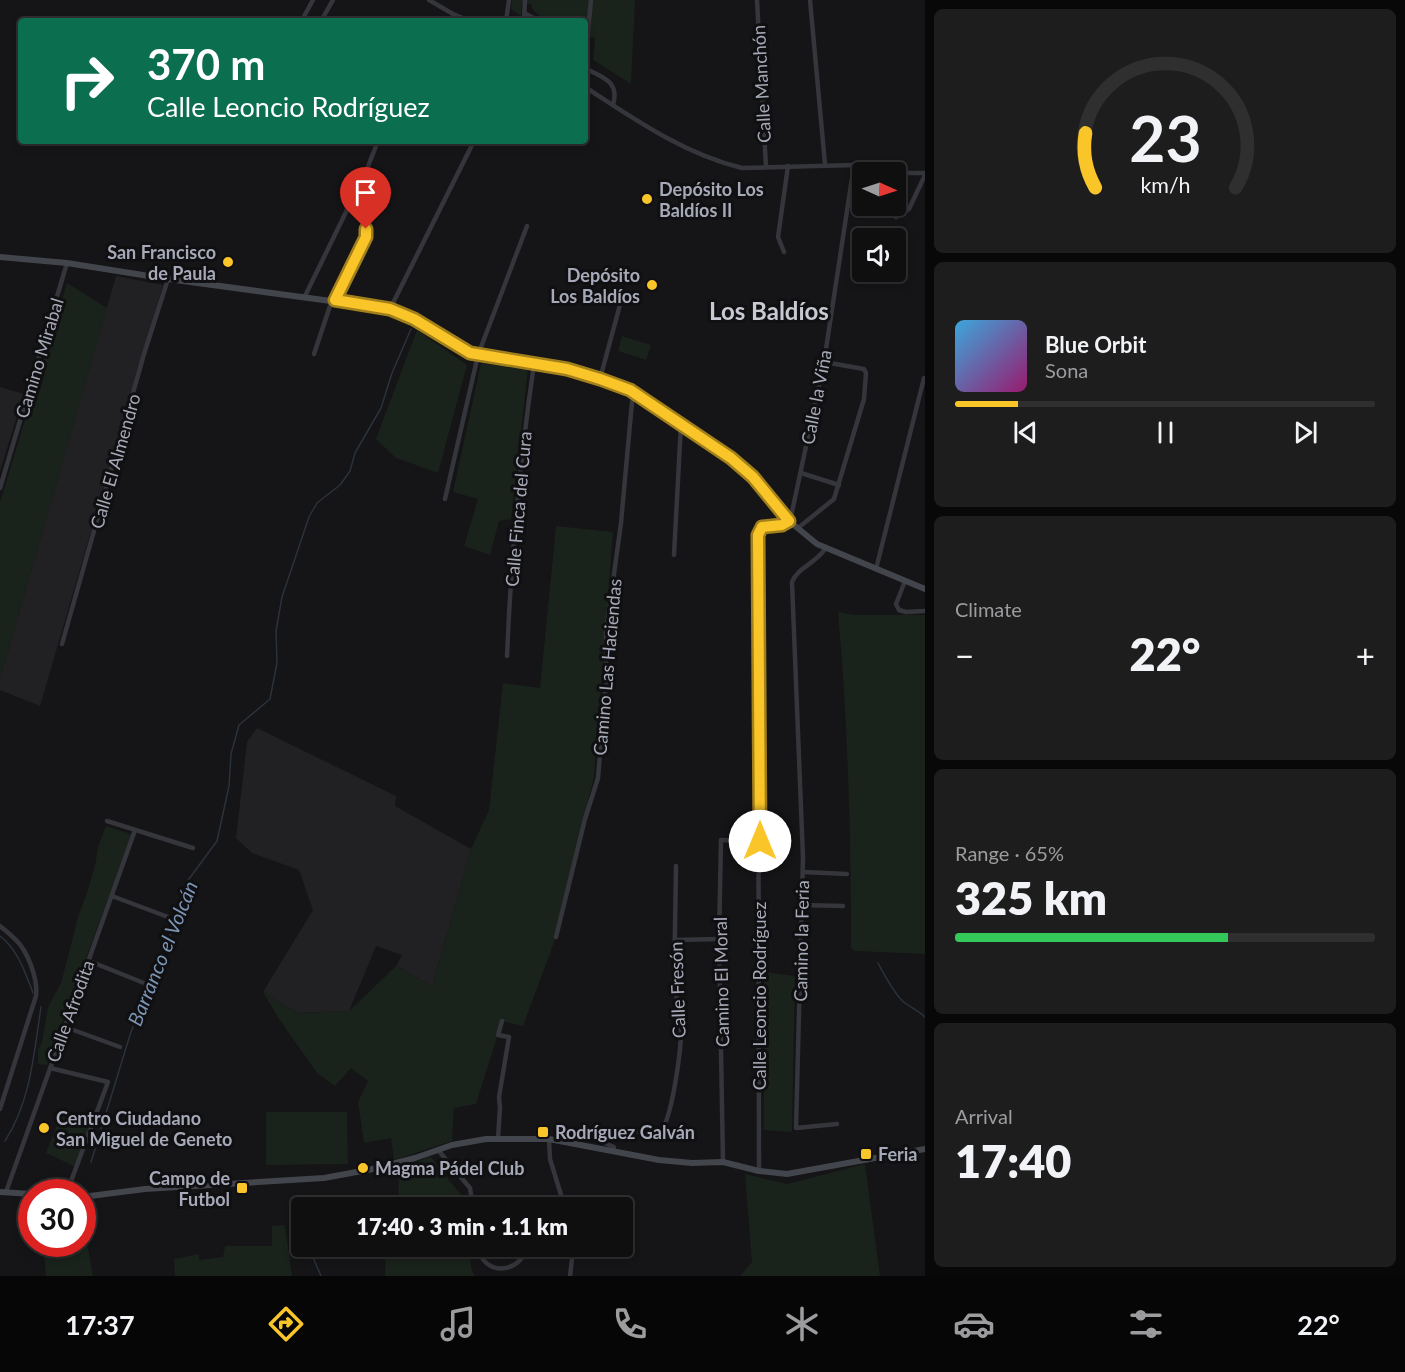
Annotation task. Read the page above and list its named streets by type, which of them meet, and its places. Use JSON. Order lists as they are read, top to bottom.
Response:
{
  "streets": {
    "street": [
      "Calle Manchón",
      "Camino Mirabal",
      "Calle la Viña",
      "Calle El Almendro",
      "Calle Finca del Cura",
      "Camino Las Haciendas",
      "Camino la Feria",
      "Camino El Moral",
      "Calle Fresón",
      "Calle Leoncio Rodríguez",
      "Calle Afrodita"
    ]
  },
  "crossings": [
    ["Calle la Viña", "Calle Leoncio Rodríguez"],
    ["Camino El Moral", "Calle Leoncio Rodríguez"]
  ],
  "districts": ["Los Baldíos"],
  "water": ["Barranco el Volcán"],
  "places": {
    "other": [
      "Depósito Los Baldíos II",
      "San Francisco de Paula",
      "Depósito Los Baldíos",
      "Centro Ciudadano San Miguel de Geneto",
      "Magma Pádel Club"
    ],
    "transit": ["Rodríguez Galván", "Feria", "Campo de Futbol"]
  },
  "north": "right",
  "page": {
    "turn": ["370 m", "Calle Leoncio Rodríguez"],
    "song": ["Blue Orbit", "Sona"],
    "tile": [
      "Climate",
      ["Range · 65%", "325 km"],
      ["Arrival", "17:40"]
    ],
    "heat": ["−", "22°", "+"],
    "limit": "30",
    "trip": "17:40 · 3 min · 1.1 km",
    "tabs": ["17:37", "22°"],
    "gauge": ["23", "km/h"]
  }
}
